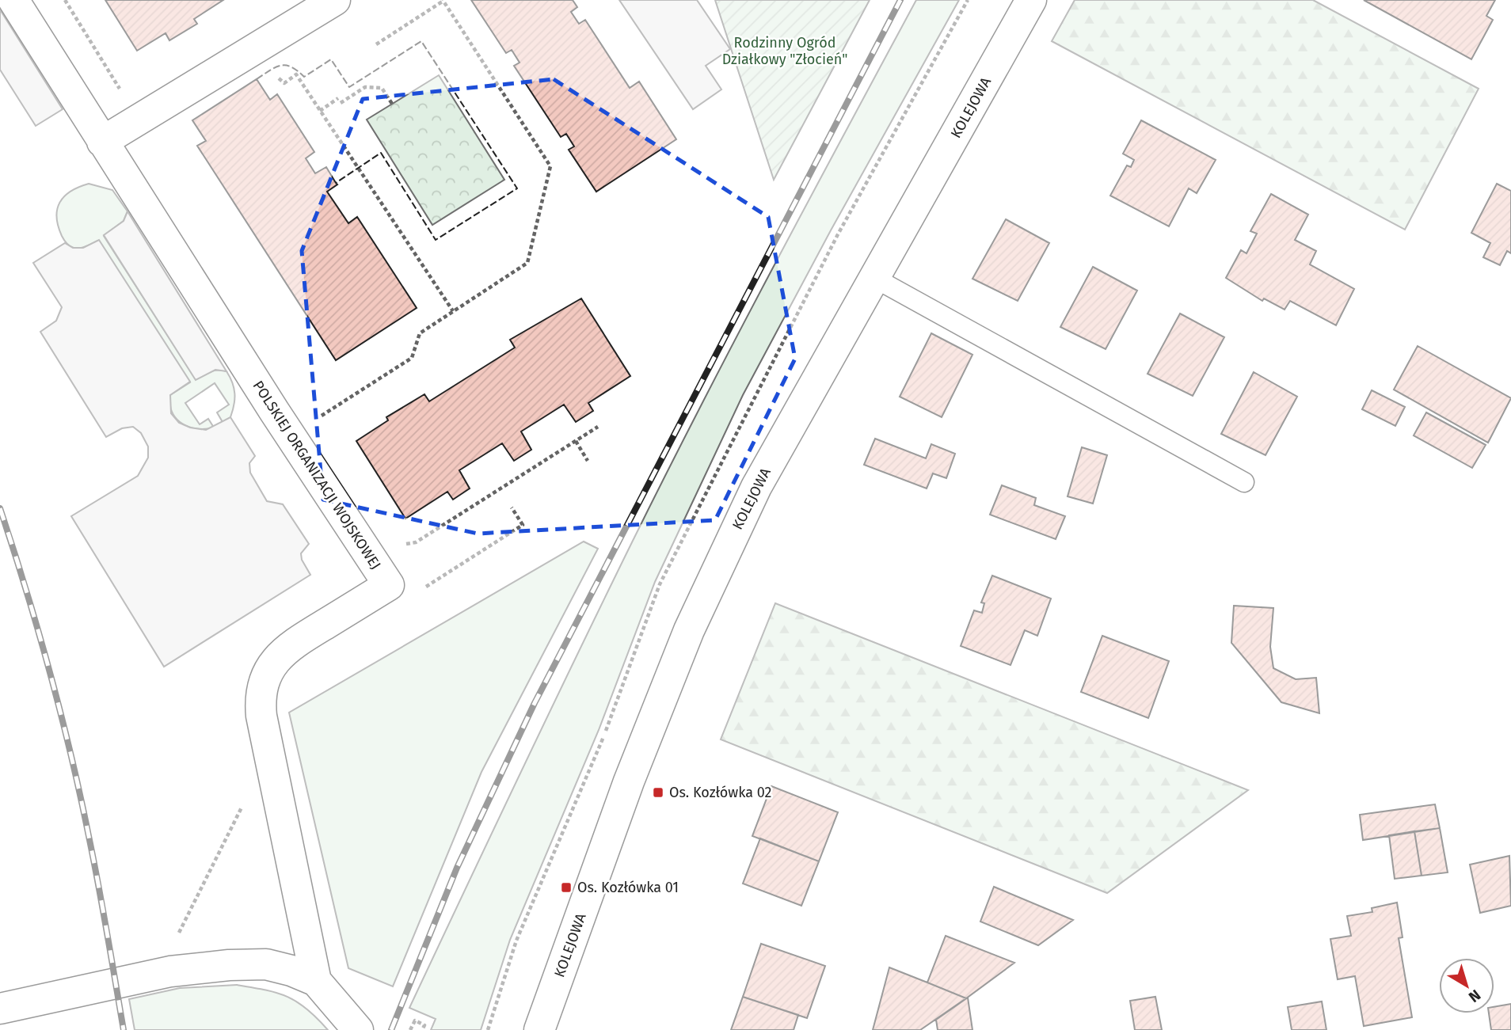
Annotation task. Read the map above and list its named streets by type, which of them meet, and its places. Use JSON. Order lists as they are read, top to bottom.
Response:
{
  "streets": {
    "street": ["KOLEJOWA", "POLSKIEJ ORGANIZACJI WOJSKOWEJ"]
  },
  "parks": ["Rodzinny Ogród Działkowy \"Złocień\""],
  "places": {
    "transit": ["Os. Kozłówka 02", "Os. Kozłówka 01"]
  },
  "north": "bottom right"
}
